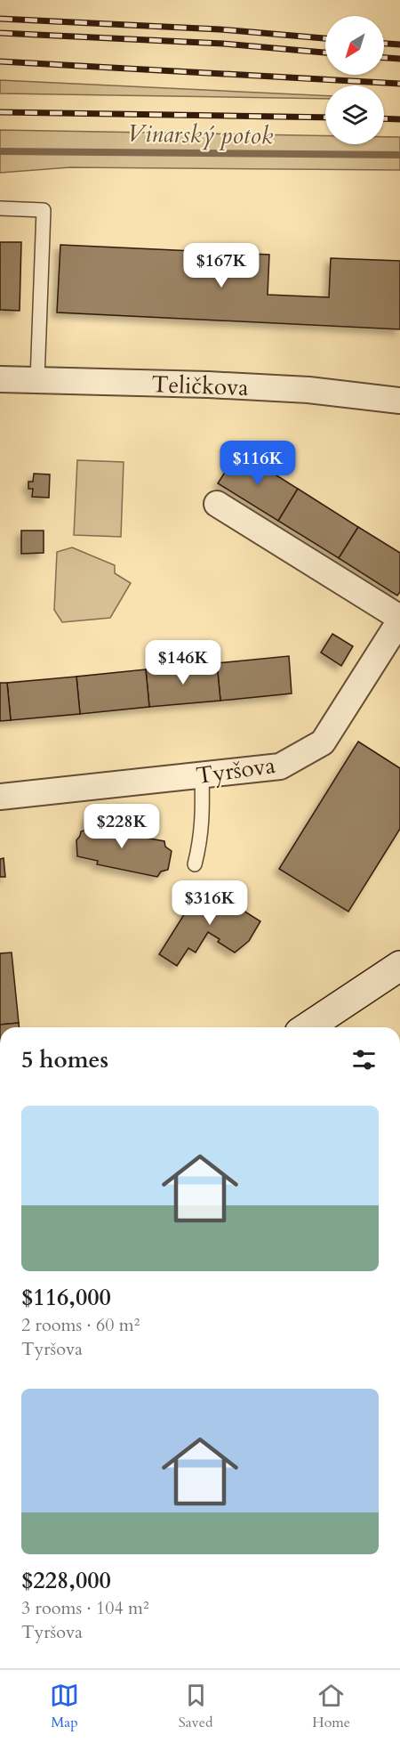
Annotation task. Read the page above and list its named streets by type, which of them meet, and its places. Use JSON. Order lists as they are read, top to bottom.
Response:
{
  "streets": {
    "street": ["Teličkova", "Tyršova"]
  },
  "water": ["Vinarský potok"],
  "north": "bottom left",
  "page": {
    "price": [
      "$167K",
      "$116K",
      "$146K",
      "$228K",
      "$316K"
    ],
    "heading": "5 homes",
    "list": [
      {
        "name": "$116,000",
        "note": "2 rooms · 60 m² · Tyršova"
      },
      {
        "name": "$228,000",
        "note": "3 rooms · 104 m² · Tyršova"
      }
    ],
    "tabs": ["Map", "Saved", "Home"]
  }
}
